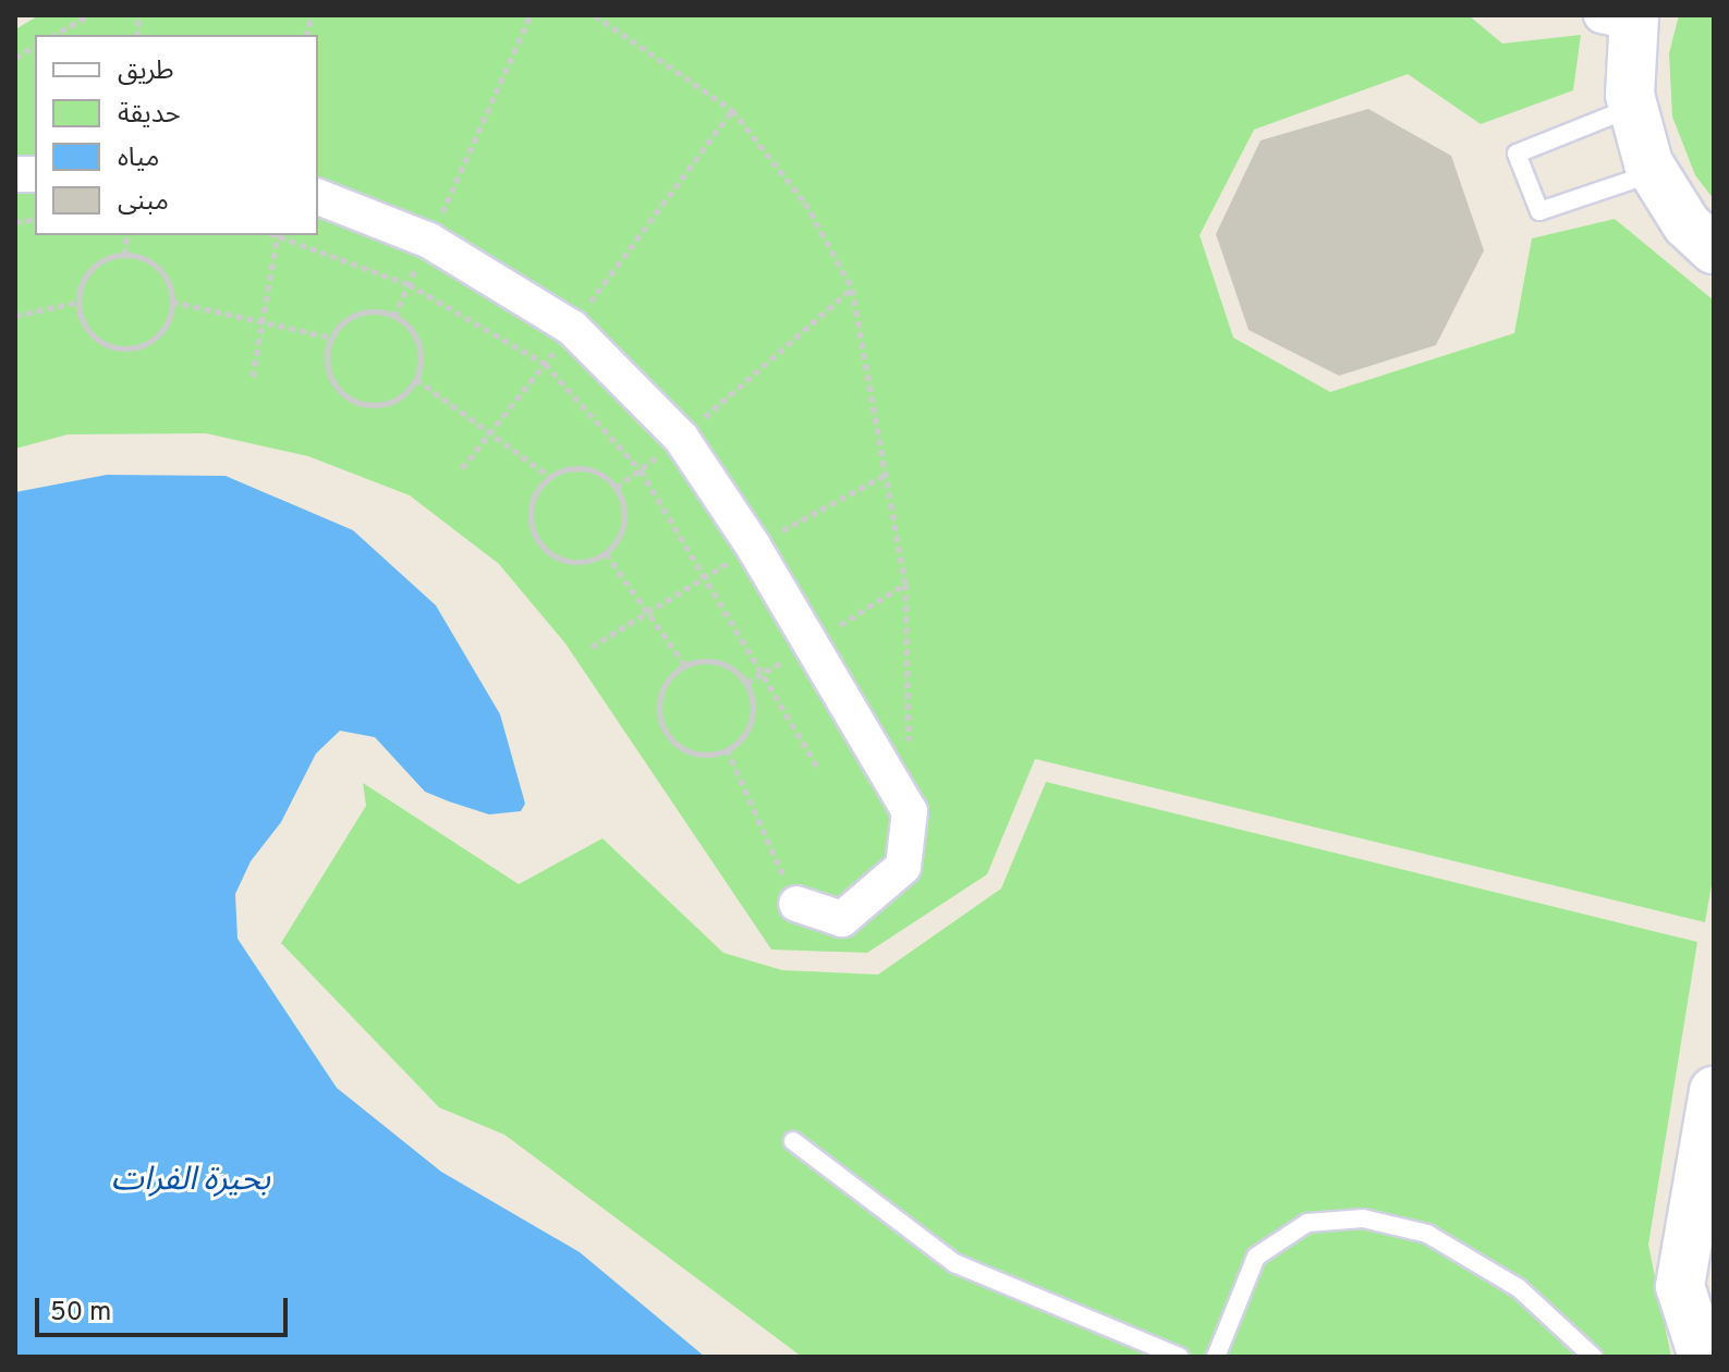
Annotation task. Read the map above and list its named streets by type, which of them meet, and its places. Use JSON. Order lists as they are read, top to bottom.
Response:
{
  "water": ["بحيرة الفرات"],
  "legend": [
    "طريق",
    "حديقة",
    "مياه",
    "مبنى"
  ],
  "scale_bar": "50 m"
}
